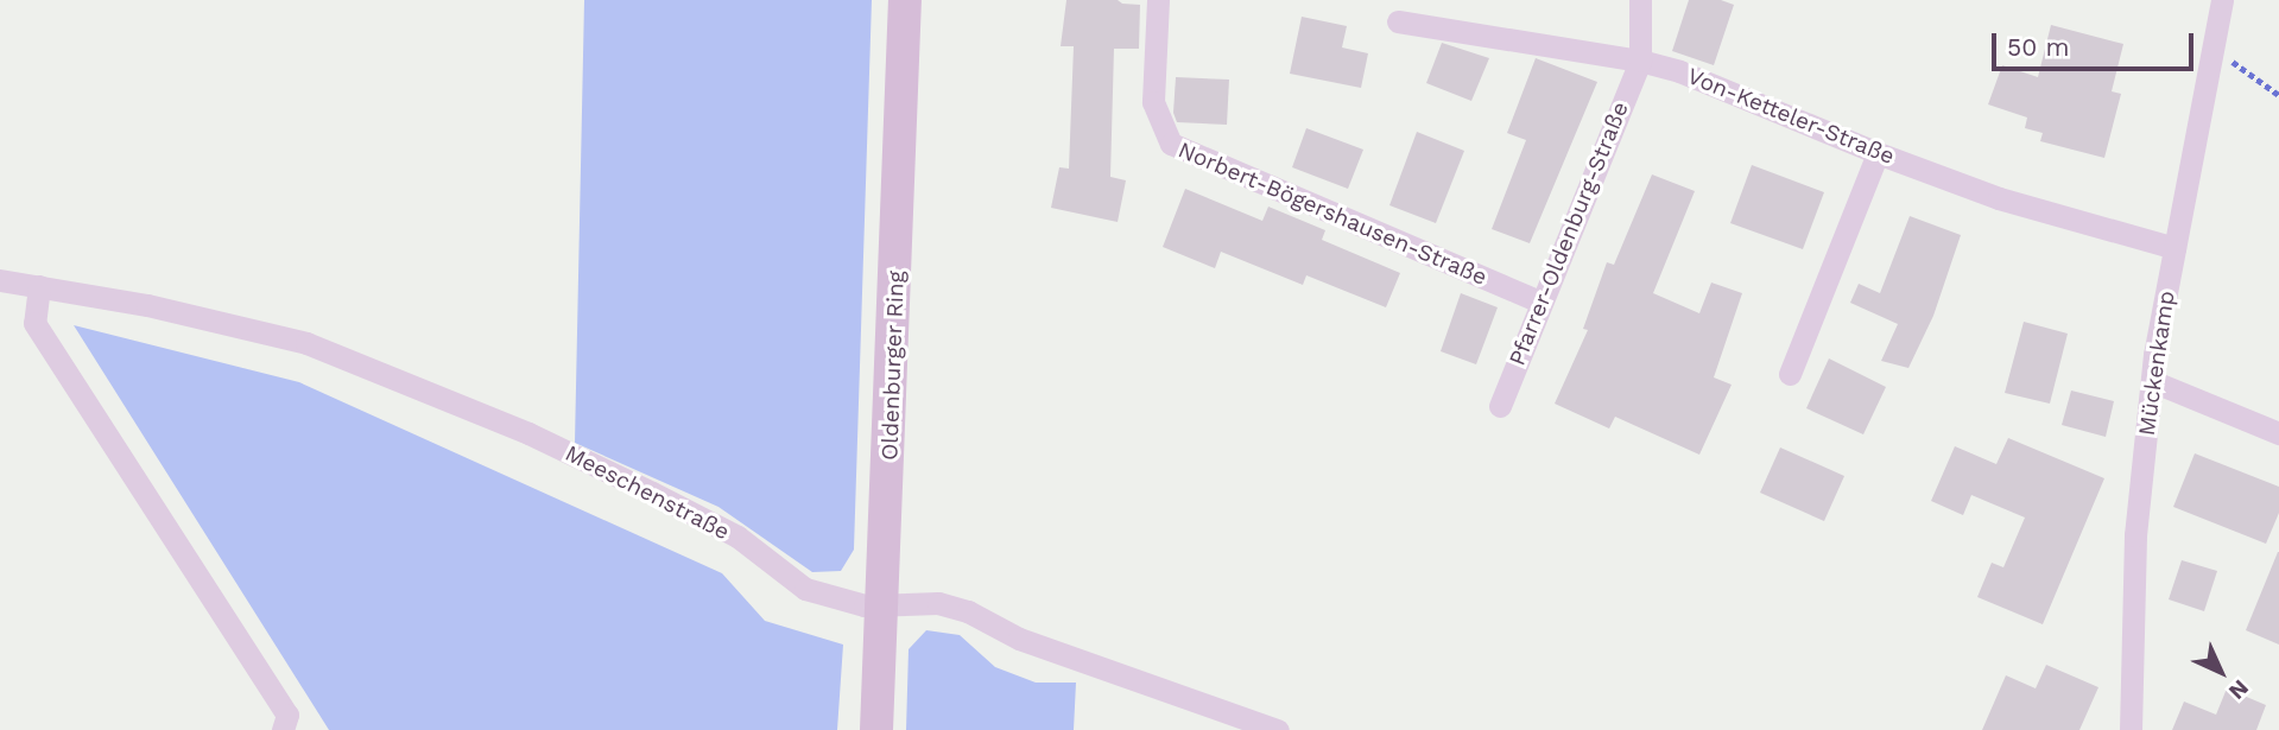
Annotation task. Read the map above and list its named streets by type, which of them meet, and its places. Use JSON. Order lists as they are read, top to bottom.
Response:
{
  "streets": {
    "main road": ["Oldenburger Ring"],
    "street": [
      "Von-Ketteler-Straße",
      "Norbert-Bögershausen-Straße",
      "Pfarrer-Oldenburg-Straße",
      "Mückenkamp",
      "Meeschenstraße"
    ]
  },
  "crossings": [
    ["Von-Ketteler-Straße", "Pfarrer-Oldenburg-Straße"],
    ["Von-Ketteler-Straße", "Mückenkamp"],
    ["Norbert-Bögershausen-Straße", "Pfarrer-Oldenburg-Straße"],
    ["Oldenburger Ring", "Meeschenstraße"]
  ],
  "scale_bar": "50 m",
  "north": "bottom right"
}
